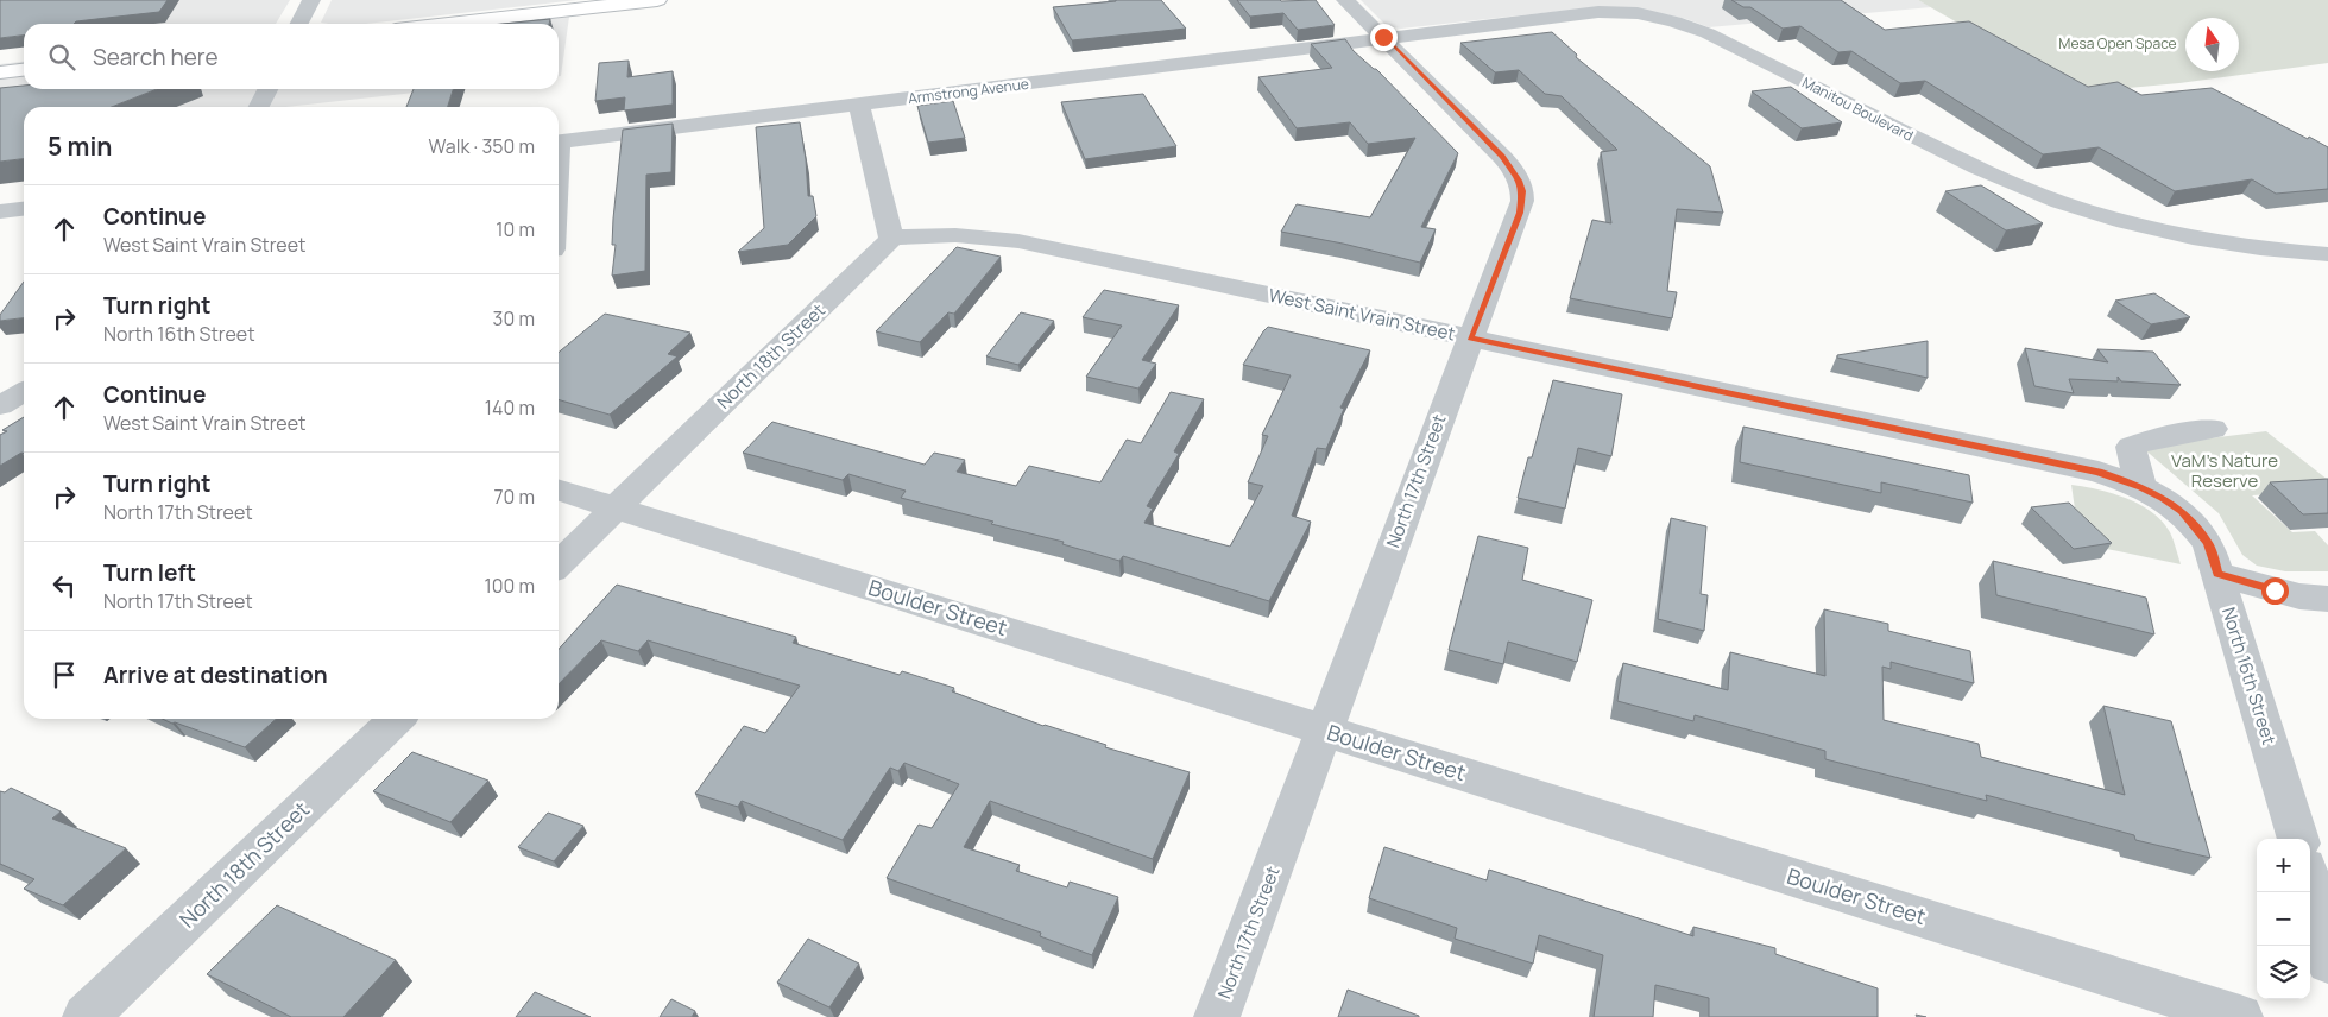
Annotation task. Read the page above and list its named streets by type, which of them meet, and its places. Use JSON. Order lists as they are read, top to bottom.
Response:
{
  "streets": {
    "street": [
      "Armstrong Avenue",
      "Manitou Boulevard",
      "West Saint Vrain Street",
      "North 18th Street",
      "North 17th Street",
      "Boulder Street",
      "North 16th Street"
    ]
  },
  "crossings": [
    ["Armstrong Avenue", "Manitou Boulevard"],
    ["Armstrong Avenue", "North 17th Street"],
    ["Manitou Boulevard", "North 17th Street"],
    ["West Saint Vrain Street", "North 18th Street"],
    ["West Saint Vrain Street", "North 17th Street"],
    ["West Saint Vrain Street", "North 16th Street"],
    ["North 18th Street", "Boulder Street"],
    ["North 17th Street", "Boulder Street"]
  ],
  "parks": ["Mesa Open Space", "VaM's Nature Reserve"],
  "north": "top",
  "page": {
    "search": "Search here",
    "heading": ["5 min", "Walk · 350 m"],
    "list": [
      ["Continue", "West Saint Vrain Street", "10 m"],
      ["Turn right", "North 16th Street", "30 m"],
      ["Continue", "West Saint Vrain Street", "140 m"],
      ["Turn right", "North 17th Street", "70 m"],
      ["Turn left", "North 17th Street", "100 m"],
      "Arrive at destination"
    ],
    "map_buttons": ["+", "−"]
  }
}
